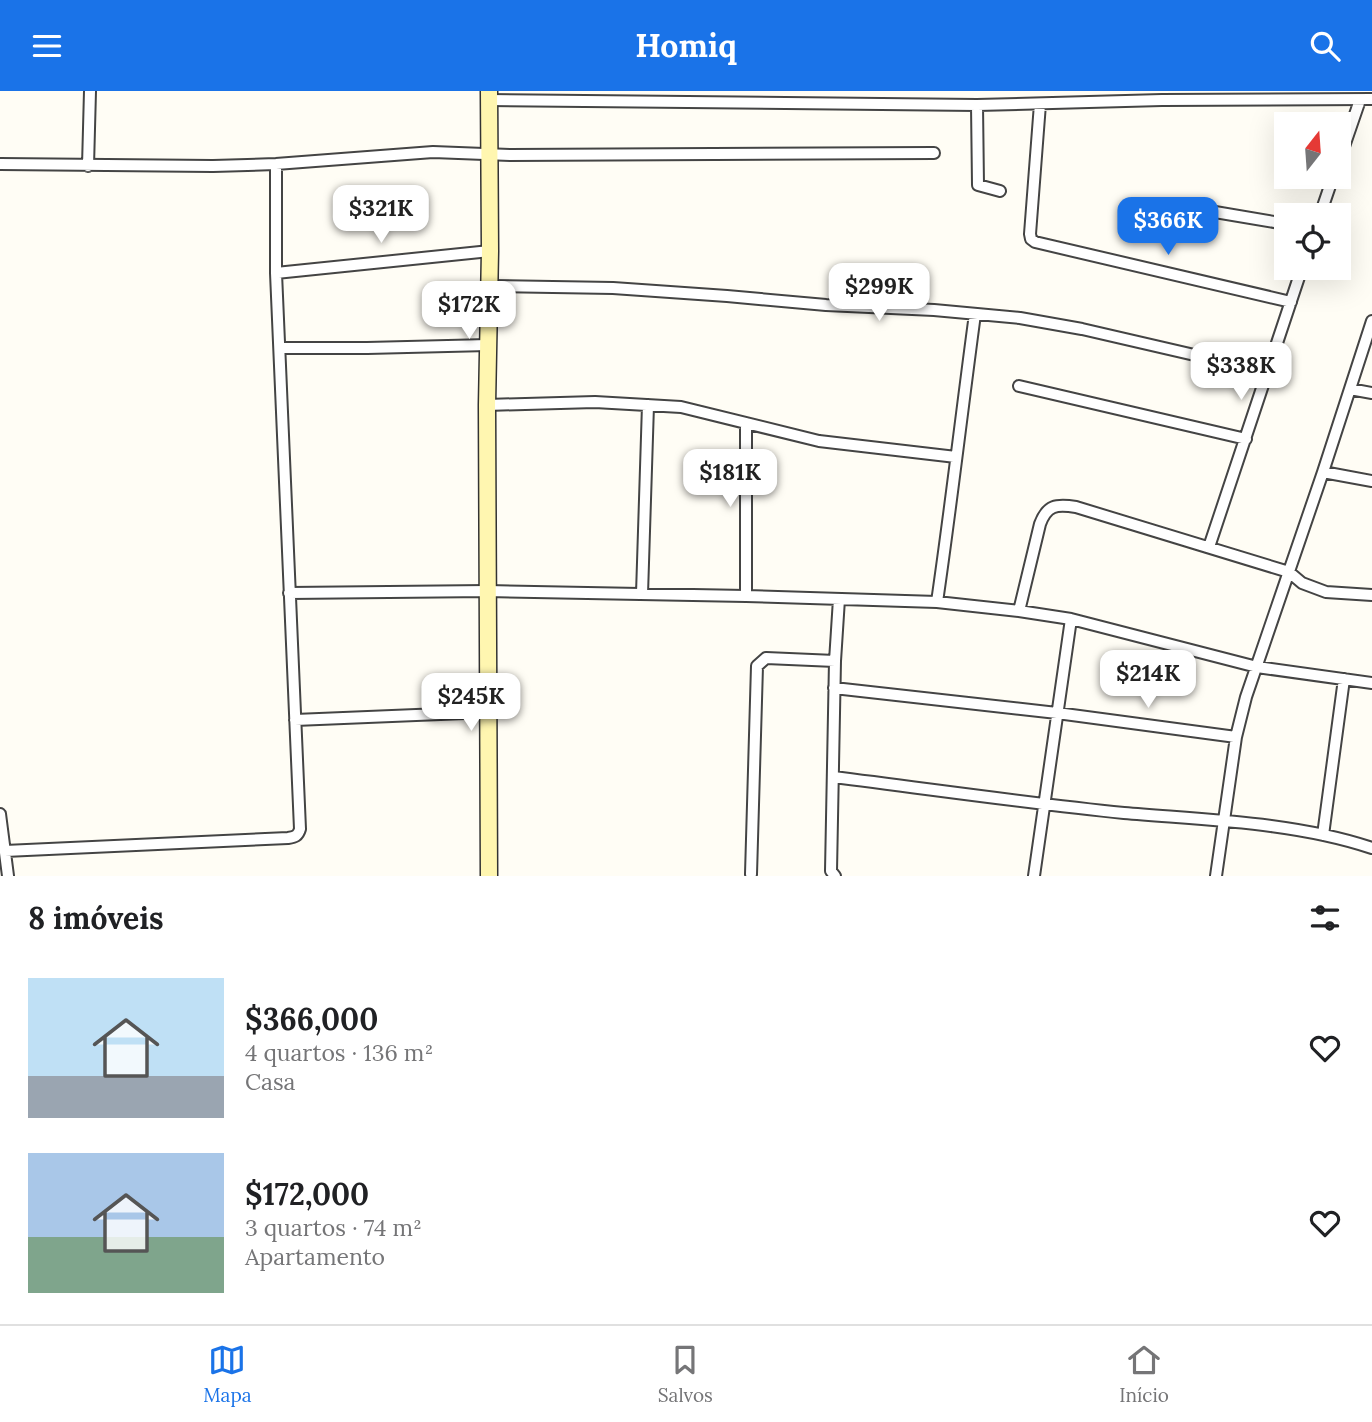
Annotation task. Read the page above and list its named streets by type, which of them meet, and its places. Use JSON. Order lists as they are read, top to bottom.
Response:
{
  "north": "top",
  "page": {
    "header": "Homiq",
    "price": [
      "$321K",
      "$366K",
      "$299K",
      "$172K",
      "$338K",
      "$181K",
      "$214K",
      "$245K"
    ],
    "heading": "8 imóveis",
    "list": [
      {
        "name": "$366,000",
        "note": "4 quartos · 136 m² · Casa"
      },
      {
        "name": "$172,000",
        "note": "3 quartos · 74 m² · Apartamento"
      }
    ],
    "tabs": ["Mapa", "Salvos", "Início"]
  }
}
